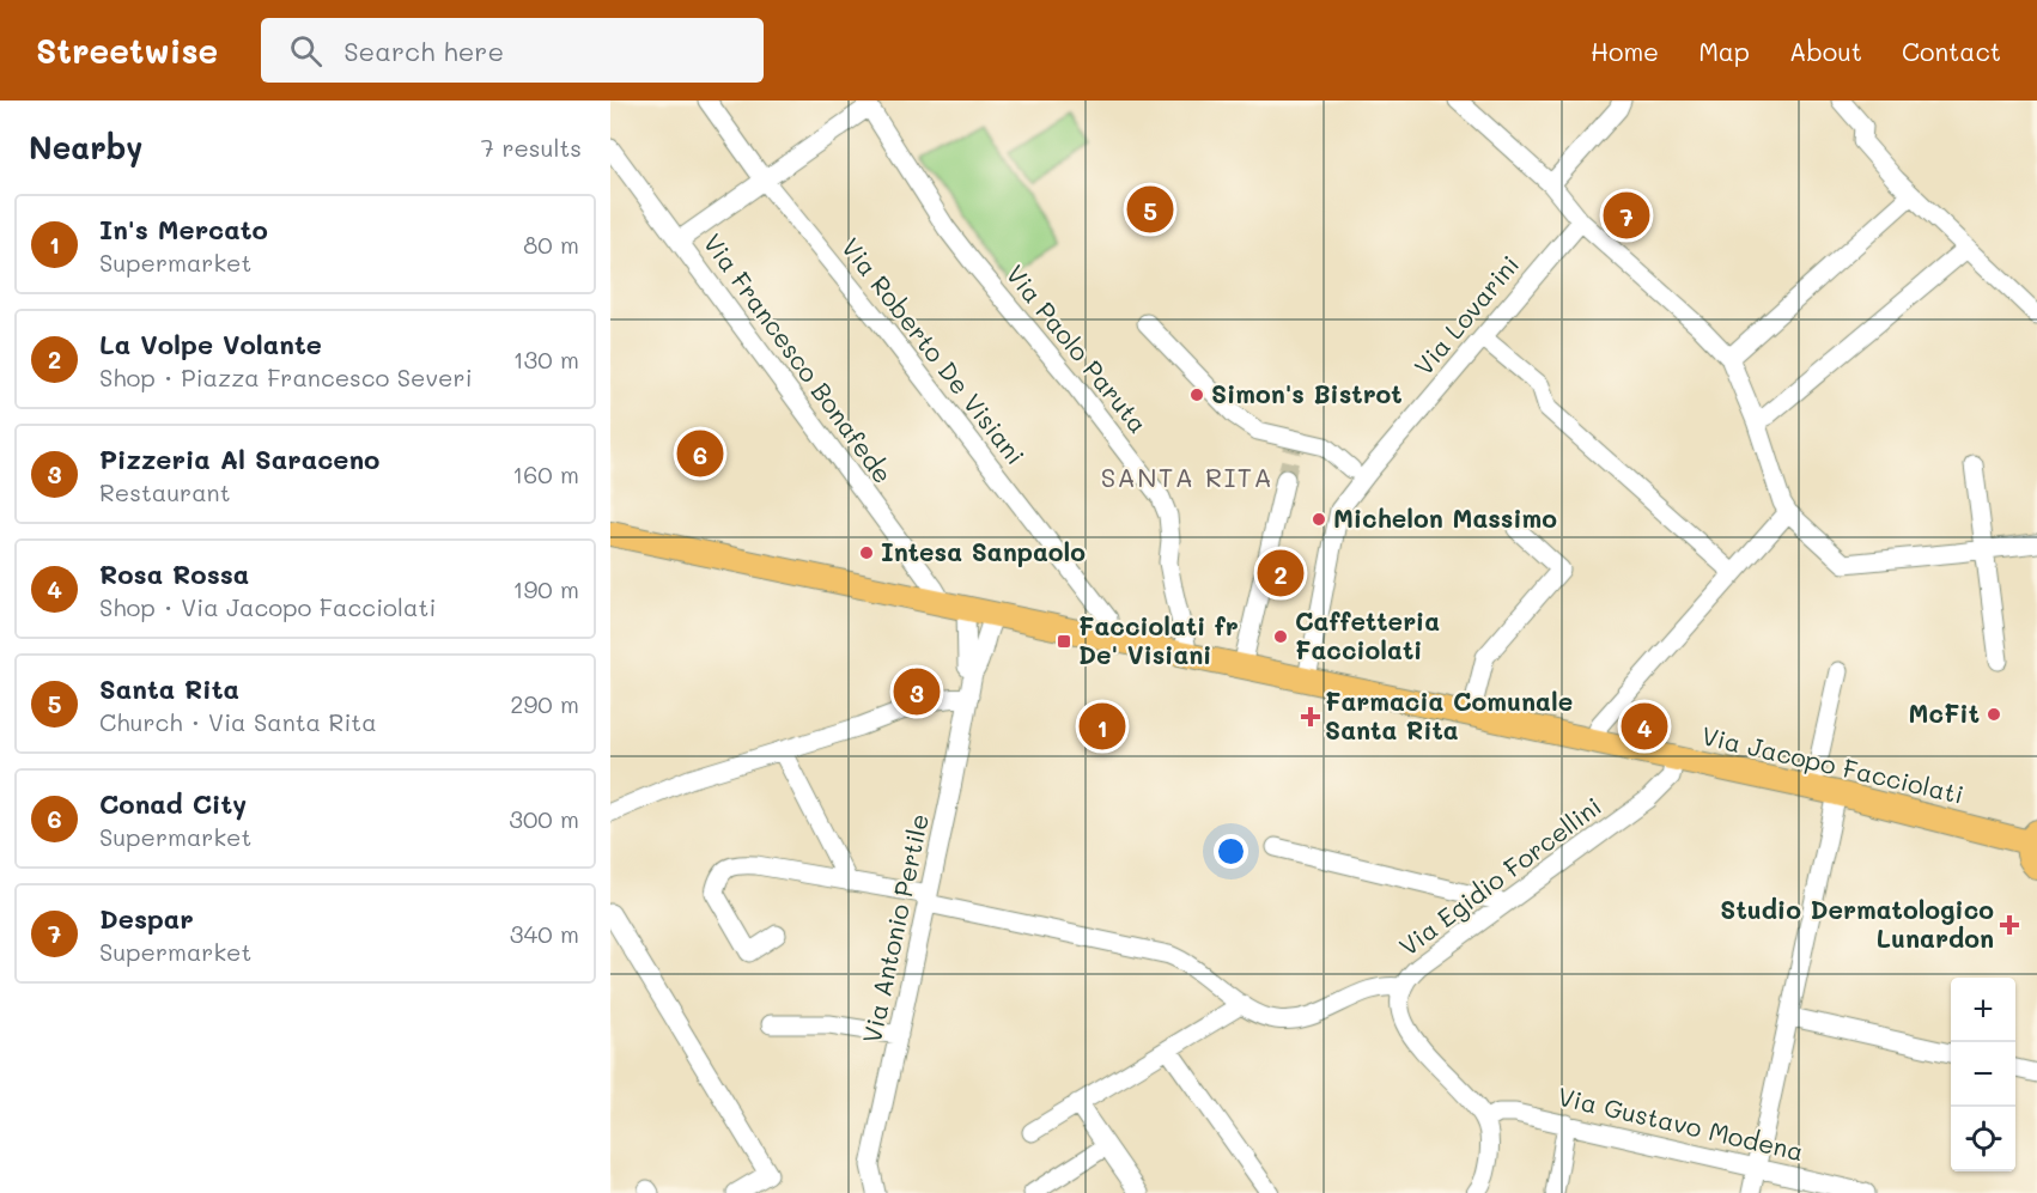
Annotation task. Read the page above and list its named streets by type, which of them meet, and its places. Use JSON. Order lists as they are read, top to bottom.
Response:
{
  "streets": {
    "main road": ["Via Jacopo Facciolati"],
    "street": [
      "Via Lovarini",
      "Via Paolo Paruta",
      "Via Roberto De Visiani",
      "Via Francesco Bonafede",
      "Via Egidio Forcellini",
      "Via Antonio Pertile",
      "Via Gustavo Modena"
    ]
  },
  "crossings": [
    ["Via Lovarini", "Via Jacopo Facciolati"],
    ["Via Paolo Paruta", "Via Jacopo Facciolati"],
    ["Via Roberto De Visiani", "Via Jacopo Facciolati"],
    ["Via Francesco Bonafede", "Via Jacopo Facciolati"],
    ["Via Jacopo Facciolati", "Via Egidio Forcellini"],
    ["Via Jacopo Facciolati", "Via Antonio Pertile"],
    ["Via Egidio Forcellini", "Via Gustavo Modena"]
  ],
  "districts": ["SANTA RITA"],
  "places": {
    "other": [
      "Simon's Bistrot",
      "Michelon Massimo",
      "Intesa Sanpaolo",
      "Caffetteria Facciolati",
      "McFit"
    ],
    "transit": ["Facciolati fr De' Visiani"],
    "health": ["Farmacia Comunale Santa Rita", "Studio Dermatologico Lunardon"]
  },
  "page": {
    "header": "Streetwise",
    "search": "Search here",
    "nav": [
      "Home",
      "Map",
      "About",
      "Contact"
    ],
    "heading": ["Nearby", "7 results"],
    "pins": [
      "5",
      "7",
      "6",
      "2",
      "3",
      "1",
      "4"
    ],
    "list": [
      {
        "mark": "1",
        "name": "In's Mercato",
        "note": "Supermarket",
        "value": "80 m"
      },
      {
        "mark": "2",
        "name": "La Volpe Volante",
        "note": "Shop · Piazza Francesco Severi",
        "value": "130 m"
      },
      {
        "mark": "3",
        "name": "Pizzeria Al Saraceno",
        "note": "Restaurant",
        "value": "160 m"
      },
      {
        "mark": "4",
        "name": "Rosa Rossa",
        "note": "Shop · Via Jacopo Facciolati",
        "value": "190 m"
      },
      {
        "mark": "5",
        "name": "Santa Rita",
        "note": "Church · Via Santa Rita",
        "value": "290 m"
      },
      {
        "mark": "6",
        "name": "Conad City",
        "note": "Supermarket",
        "value": "300 m"
      },
      {
        "mark": "7",
        "name": "Despar",
        "note": "Supermarket",
        "value": "340 m"
      }
    ],
    "map_buttons": ["+", "−"]
  }
}
